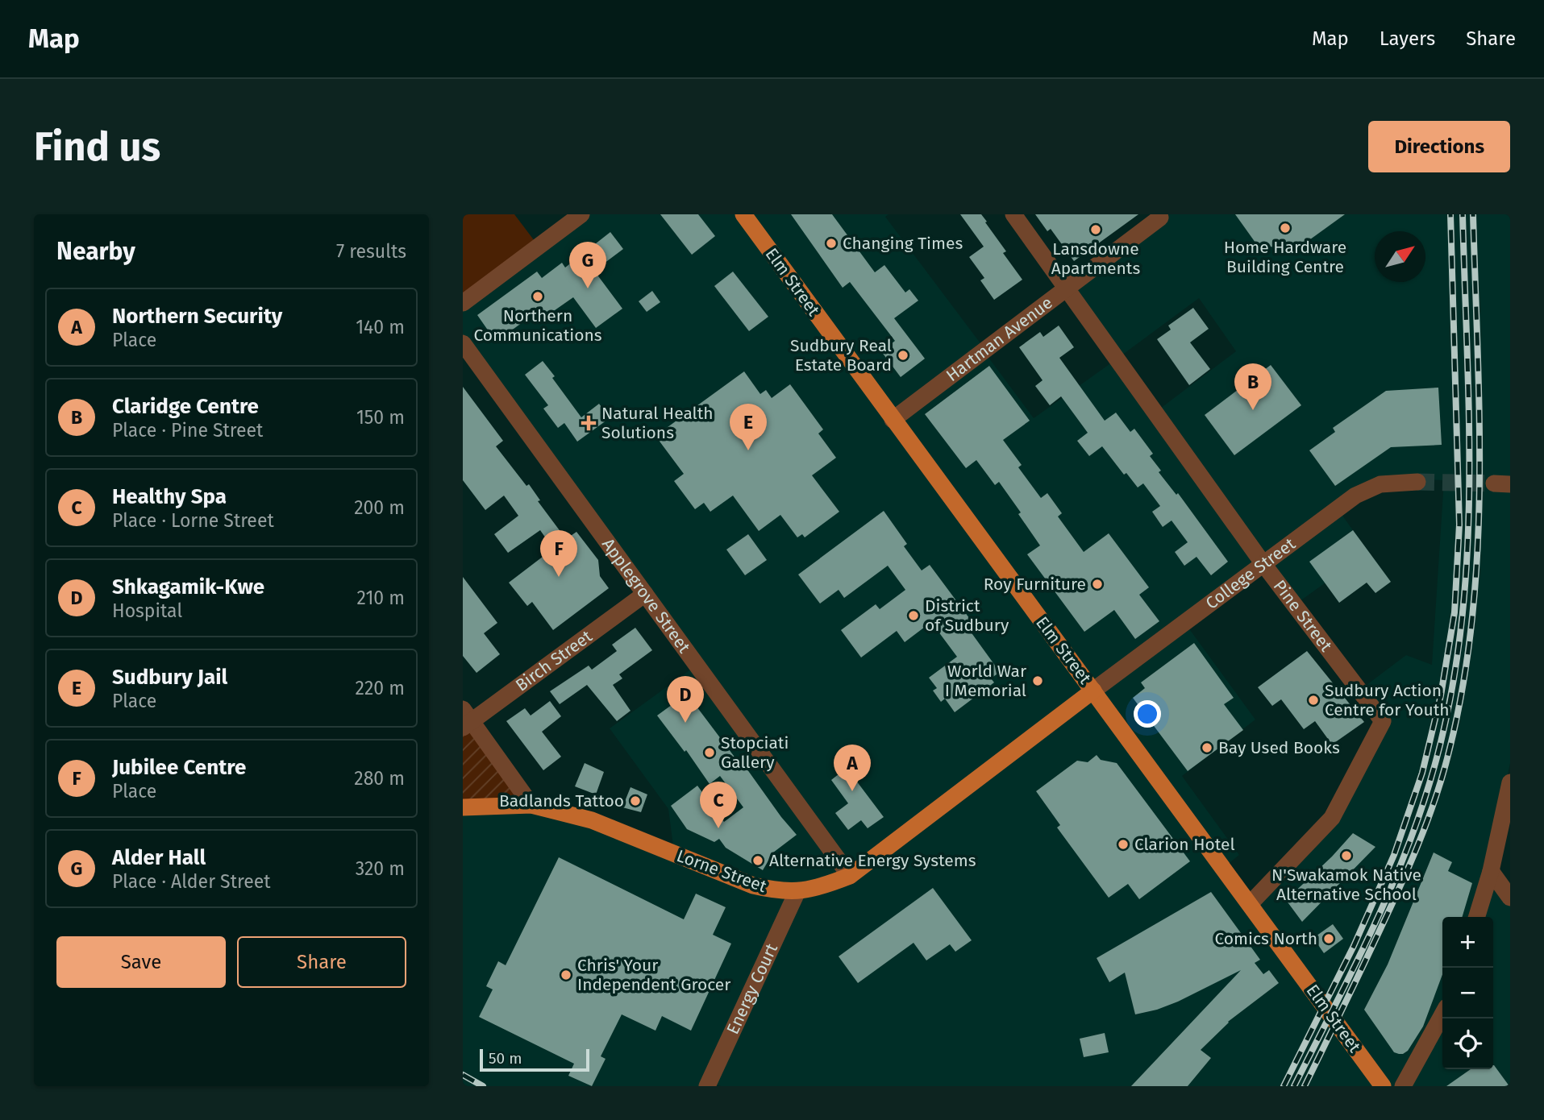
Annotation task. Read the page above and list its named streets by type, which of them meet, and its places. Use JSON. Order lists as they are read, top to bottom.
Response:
{
  "streets": {
    "main road": ["Elm Street", "Lorne Street"],
    "street": [
      "Hartman Avenue",
      "College Street",
      "Applegrove Street",
      "Pine Street",
      "Birch Street",
      "Energy Court"
    ]
  },
  "crossings": [
    ["Elm Street", "Hartman Avenue"],
    ["Elm Street", "College Street"],
    ["Elm Street", "Pine Street"],
    ["Elm Street", "Lorne Street"],
    ["Hartman Avenue", "Pine Street"],
    ["College Street", "Pine Street"],
    ["College Street", "Lorne Street"],
    ["Applegrove Street", "Birch Street"],
    ["Applegrove Street", "Lorne Street"],
    ["Lorne Street", "Energy Court"]
  ],
  "places": {
    "other": [
      "Home Hardware Building Centre",
      "Lansdowne Apartments",
      "Changing Times",
      "Northern Communications",
      "Sudbury Real Estate Board",
      "Roy Furniture",
      "District of Sudbury",
      "World War I Memorial",
      "Sudbury Action Centre for Youth",
      "Bay Used Books",
      "Stopciati Gallery",
      "Badlands Tattoo",
      "Clarion Hotel",
      "N'Swakamok Native Alternative School",
      "Alternative Energy Systems",
      "Comics North",
      "Chris' Your Independent Grocer"
    ],
    "health": ["Natural Health Solutions"]
  },
  "scale_bar": "50 m",
  "north": "top right",
  "page": {
    "header": "Map",
    "nav": ["Map", "Layers", "Share"],
    "buttons": [
      "Directions",
      ["Save", "Share"]
    ],
    "title": "Find us",
    "heading": ["Nearby", "7 results"],
    "pins": [
      "G",
      "B",
      "E",
      "F",
      "D",
      "A",
      "C"
    ],
    "list": [
      {
        "mark": "A",
        "name": "Northern Security",
        "note": "Place",
        "value": "140 m"
      },
      {
        "mark": "B",
        "name": "Claridge Centre",
        "note": "Place · Pine Street",
        "value": "150 m"
      },
      {
        "mark": "C",
        "name": "Healthy Spa",
        "note": "Place · Lorne Street",
        "value": "200 m"
      },
      {
        "mark": "D",
        "name": "Shkagamik-Kwe",
        "note": "Hospital",
        "value": "210 m"
      },
      {
        "mark": "E",
        "name": "Sudbury Jail",
        "note": "Place",
        "value": "220 m"
      },
      {
        "mark": "F",
        "name": "Jubilee Centre",
        "note": "Place",
        "value": "280 m"
      },
      {
        "mark": "G",
        "name": "Alder Hall",
        "note": "Place · Alder Street",
        "value": "320 m"
      }
    ],
    "map_buttons": ["+", "−"],
    "scale": "50 m"
  }
}
